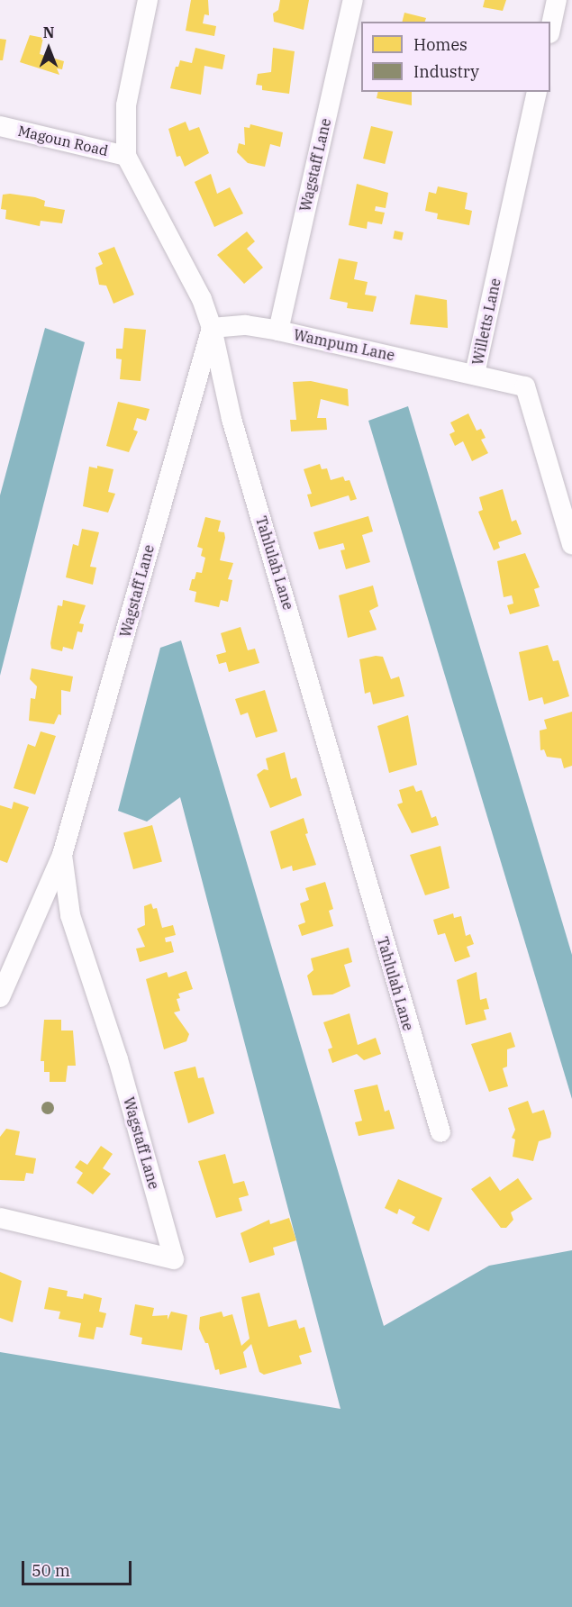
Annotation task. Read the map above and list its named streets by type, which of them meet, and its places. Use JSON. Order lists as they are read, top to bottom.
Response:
{
  "streets": {
    "street": [
      "Magoun Road",
      "Wagstaff Lane",
      "Willetts Lane",
      "Wampum Lane",
      "Tahlulah Lane"
    ]
  },
  "crossings": [
    ["Magoun Road", "Tahlulah Lane"],
    ["Wagstaff Lane", "Wampum Lane"],
    ["Wagstaff Lane", "Tahlulah Lane"],
    ["Willetts Lane", "Wampum Lane"],
    ["Wampum Lane", "Tahlulah Lane"]
  ],
  "legend": ["Homes", "Industry"],
  "scale_bar": "50 m",
  "north": "top"
}
